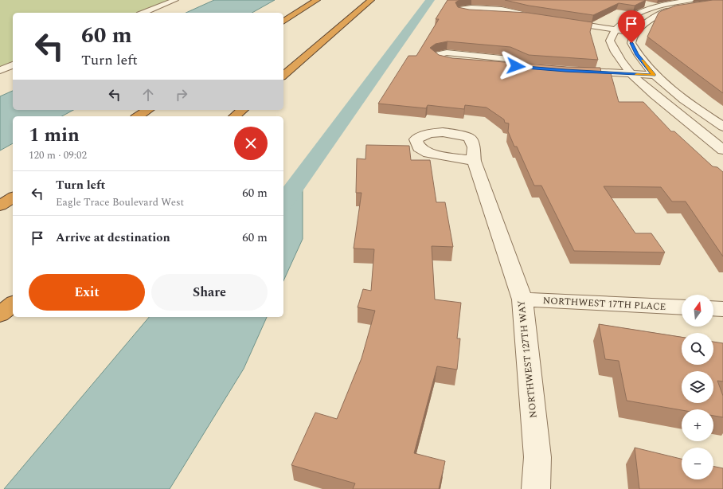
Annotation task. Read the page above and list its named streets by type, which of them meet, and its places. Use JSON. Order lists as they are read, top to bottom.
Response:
{
  "streets": {
    "street": ["NORTHWEST 17TH PLACE", "NORTHWEST 127TH WAY"]
  },
  "crossings": [
    ["NORTHWEST 17TH PLACE", "NORTHWEST 127TH WAY"]
  ],
  "north": "top",
  "page": {
    "turn": ["60 m", "Turn left"],
    "heading": ["1 min", "120 m · 09:02"],
    "list": [
      {
        "name": "Turn left",
        "note": "Eagle Trace Boulevard West",
        "value": "60 m"
      },
      {
        "name": "Arrive at destination",
        "value": "60 m"
      }
    ],
    "buttons": ["Exit", "Share"],
    "map_buttons": ["+", "−"]
  }
}
